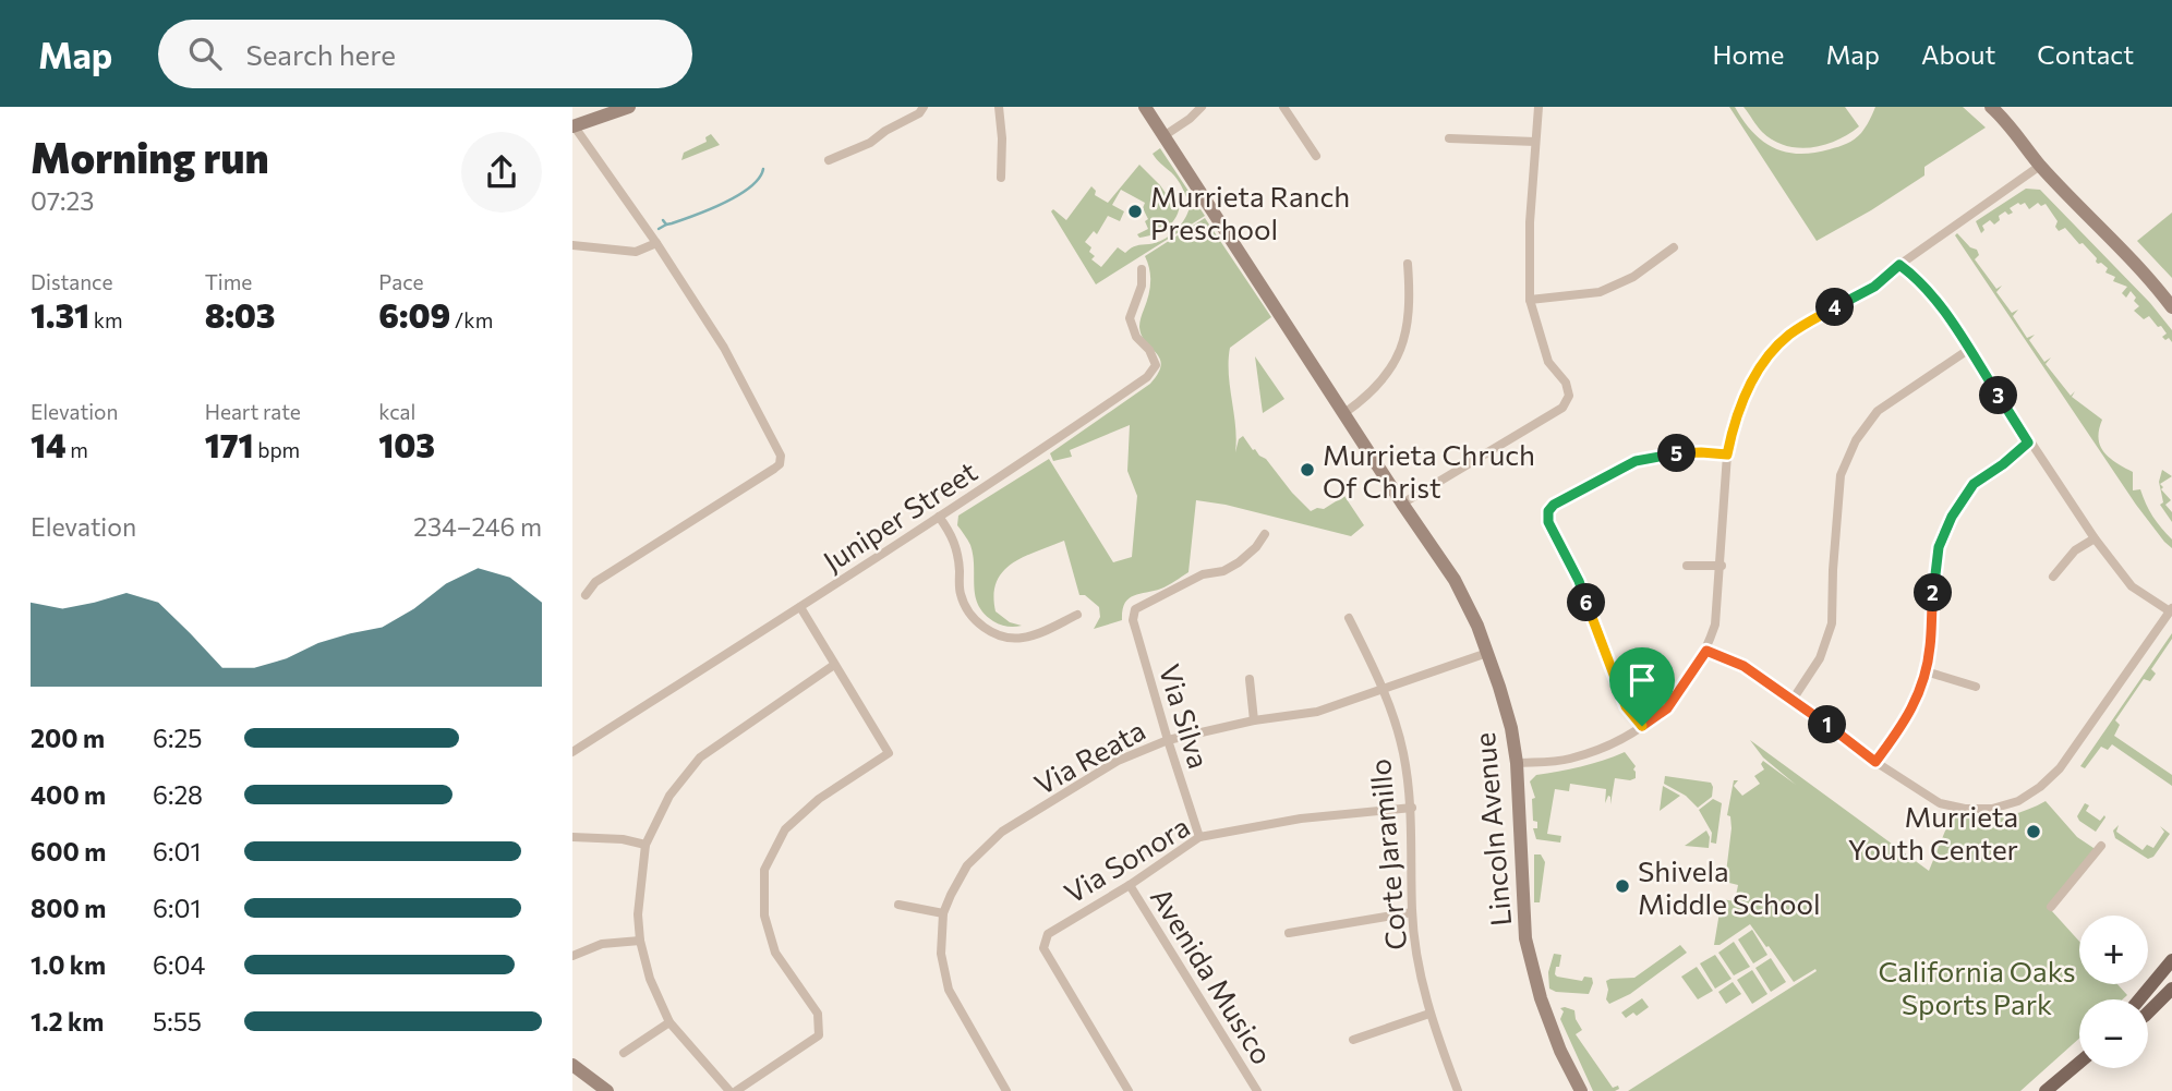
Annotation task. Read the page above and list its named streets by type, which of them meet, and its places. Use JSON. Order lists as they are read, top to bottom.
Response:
{
  "streets": {
    "street": [
      "Juniper Street",
      "Via Silva",
      "Via Reata",
      "Lincoln Avenue",
      "Corte Jaramillo",
      "Via Sonora",
      "Avenida Musico"
    ]
  },
  "crossings": [
    ["Via Silva", "Via Reata"],
    ["Via Silva", "Via Sonora"],
    ["Via Reata", "Lincoln Avenue"],
    ["Via Reata", "Corte Jaramillo"],
    ["Corte Jaramillo", "Via Sonora"],
    ["Via Sonora", "Avenida Musico"]
  ],
  "parks": ["California Oaks Sports Park"],
  "places": [
    "Murrieta Ranch Preschool",
    "Murrieta Chruch Of Christ",
    "Murrieta Youth Center",
    "Shivela Middle School"
  ],
  "page": {
    "header": "Map",
    "search": "Search here",
    "nav": [
      "Home",
      "Map",
      "About",
      "Contact"
    ],
    "heading": ["Morning run", "07:23"],
    "stats": [
      ["Distance", "1.31 km"],
      ["Time", "8:03"],
      ["Pace", "6:09 /km"],
      ["Elevation", "14 m"],
      ["Heart rate", "171 bpm"],
      ["kcal", "103"]
    ],
    "pins": [
      "4",
      "3",
      "5",
      "2",
      "6",
      "1"
    ],
    "chart": ["Elevation", "234–246 m"],
    "list": [
      {
        "name": "200 m",
        "note": "6:25"
      },
      {
        "name": "400 m",
        "note": "6:28"
      },
      {
        "name": "600 m",
        "note": "6:01"
      },
      {
        "name": "800 m",
        "note": "6:01"
      },
      {
        "name": "1.0 km",
        "note": "6:04"
      },
      {
        "name": "1.2 km",
        "note": "5:55"
      }
    ],
    "map_buttons": ["+", "−"]
  }
}
